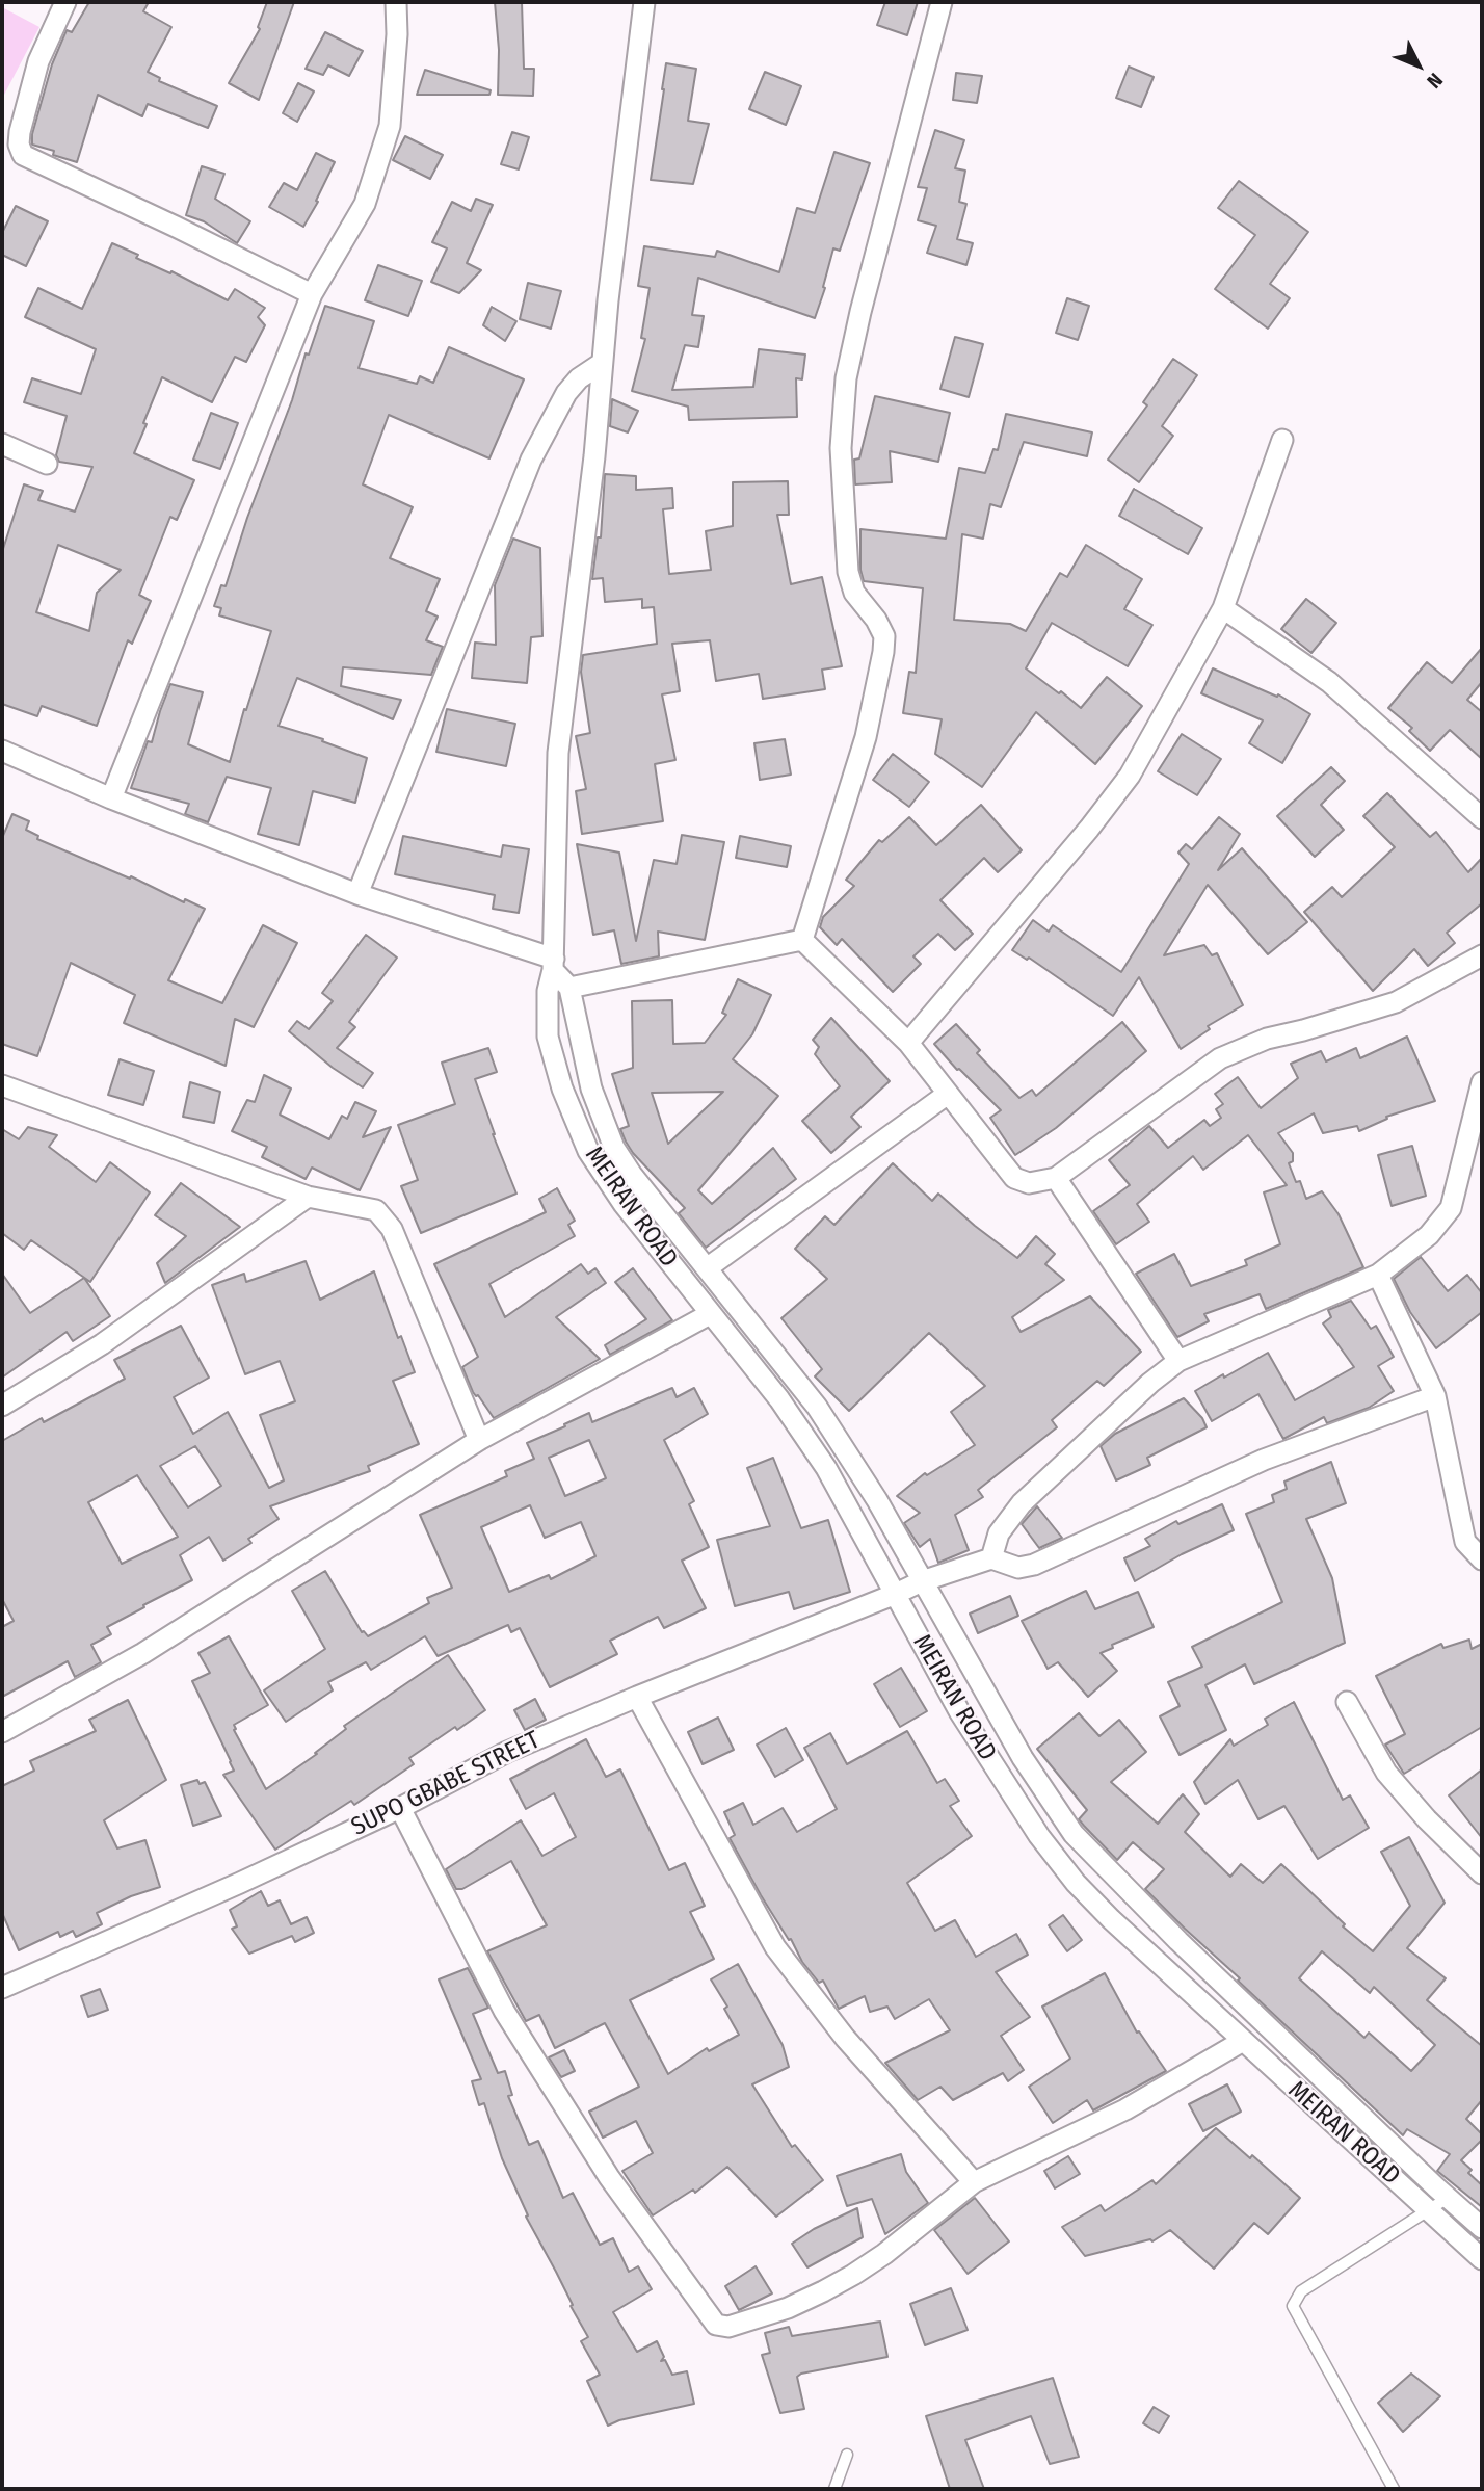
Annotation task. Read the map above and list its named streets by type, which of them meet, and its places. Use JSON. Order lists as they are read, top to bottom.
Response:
{
  "streets": {
    "street": ["MEIRAN ROAD", "SUPO GBABE STREET"]
  },
  "crossings": [
    ["MEIRAN ROAD", "SUPO GBABE STREET"]
  ],
  "north": "bottom right"
}
